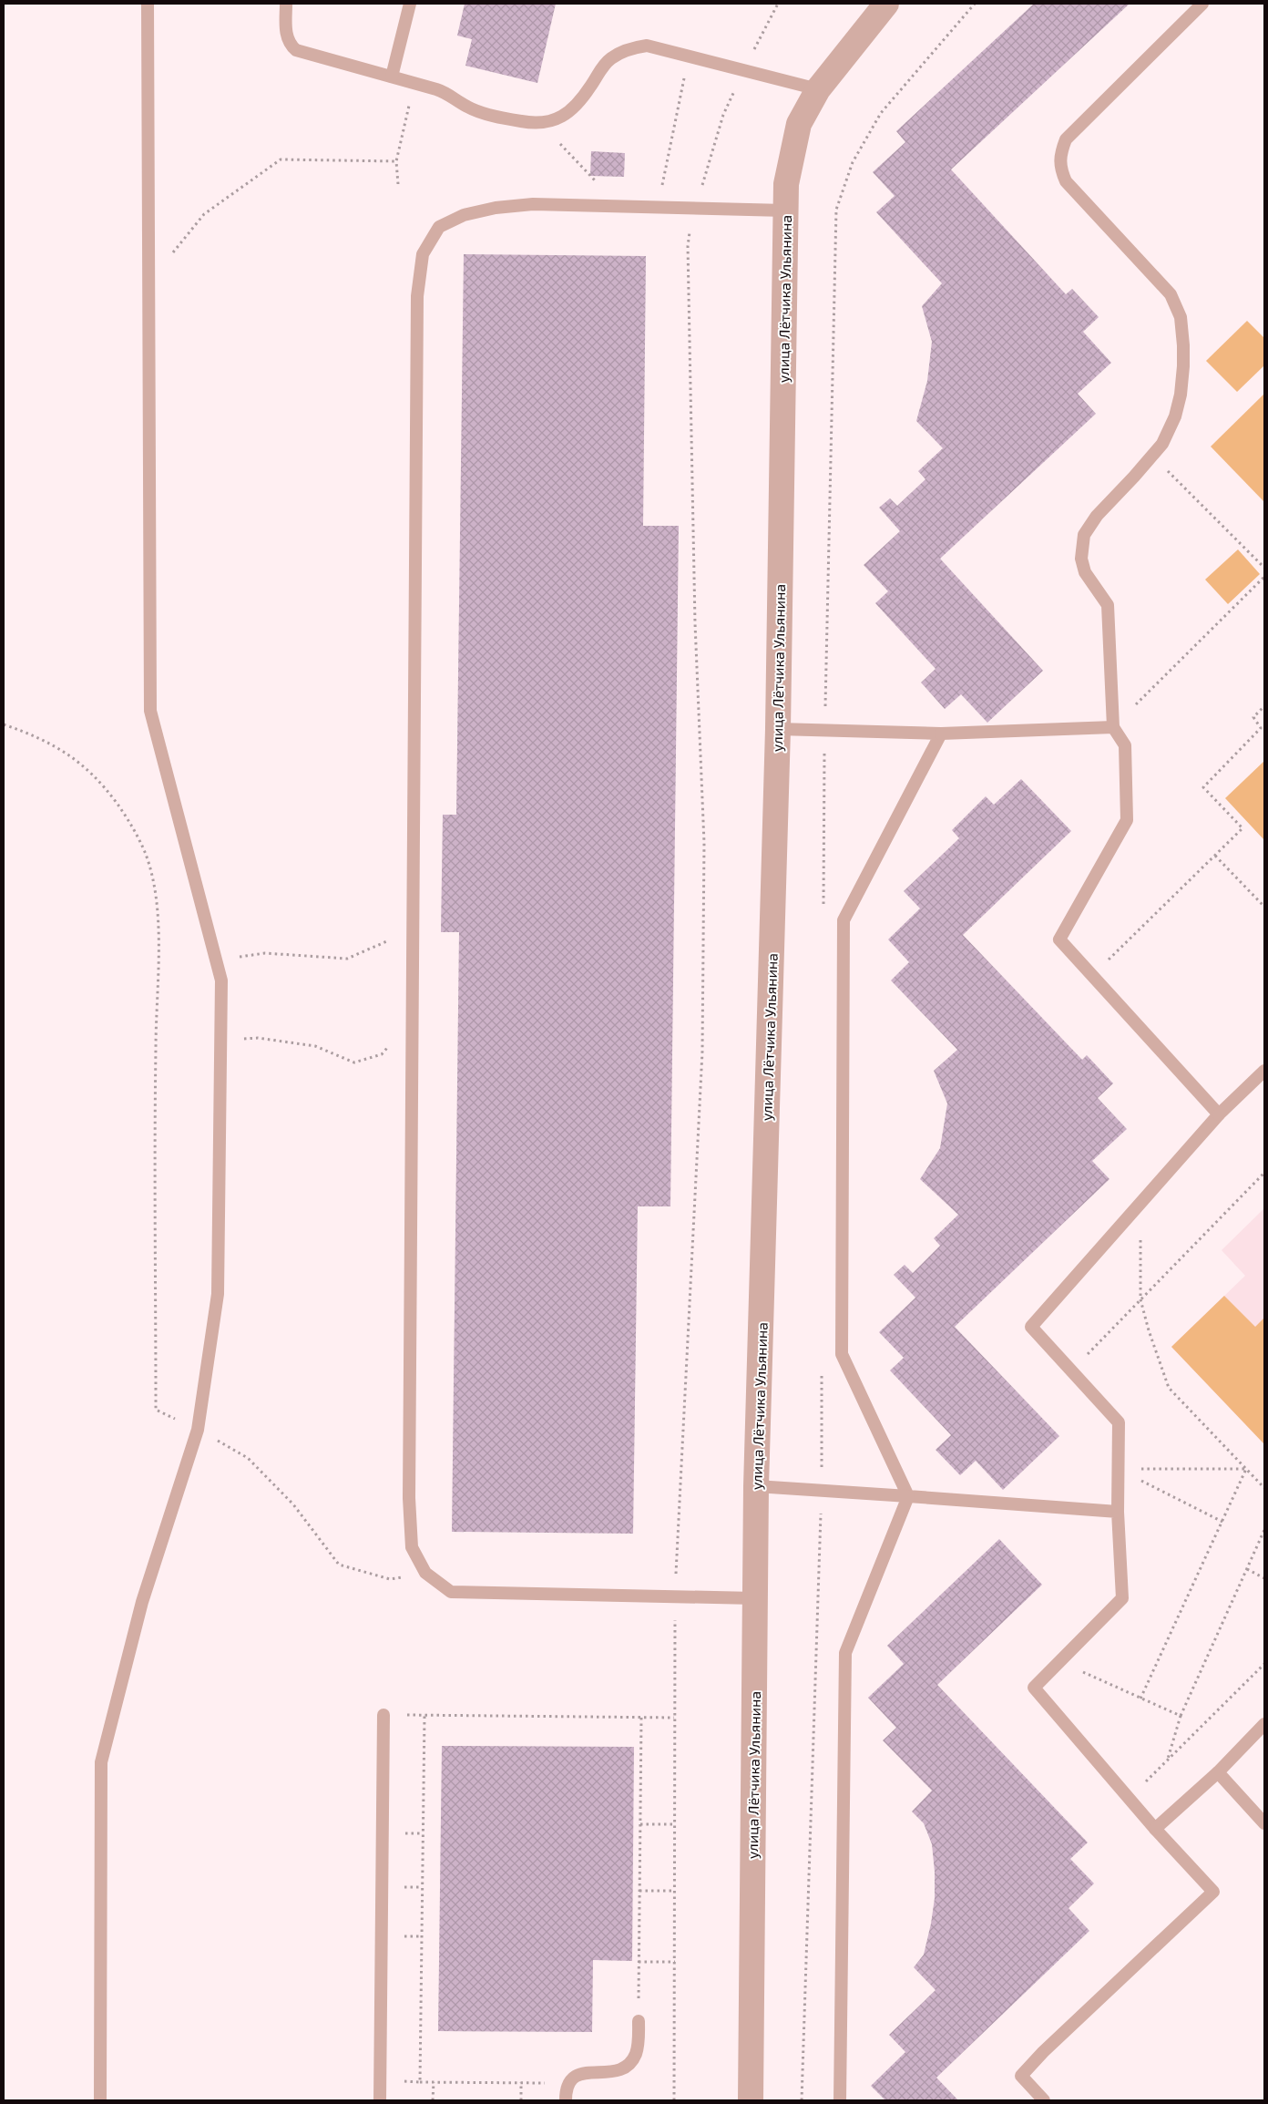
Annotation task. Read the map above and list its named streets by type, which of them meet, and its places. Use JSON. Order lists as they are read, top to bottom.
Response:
{
  "streets": {
    "street": ["улица Лётчика Ульянина"]
  }
}
